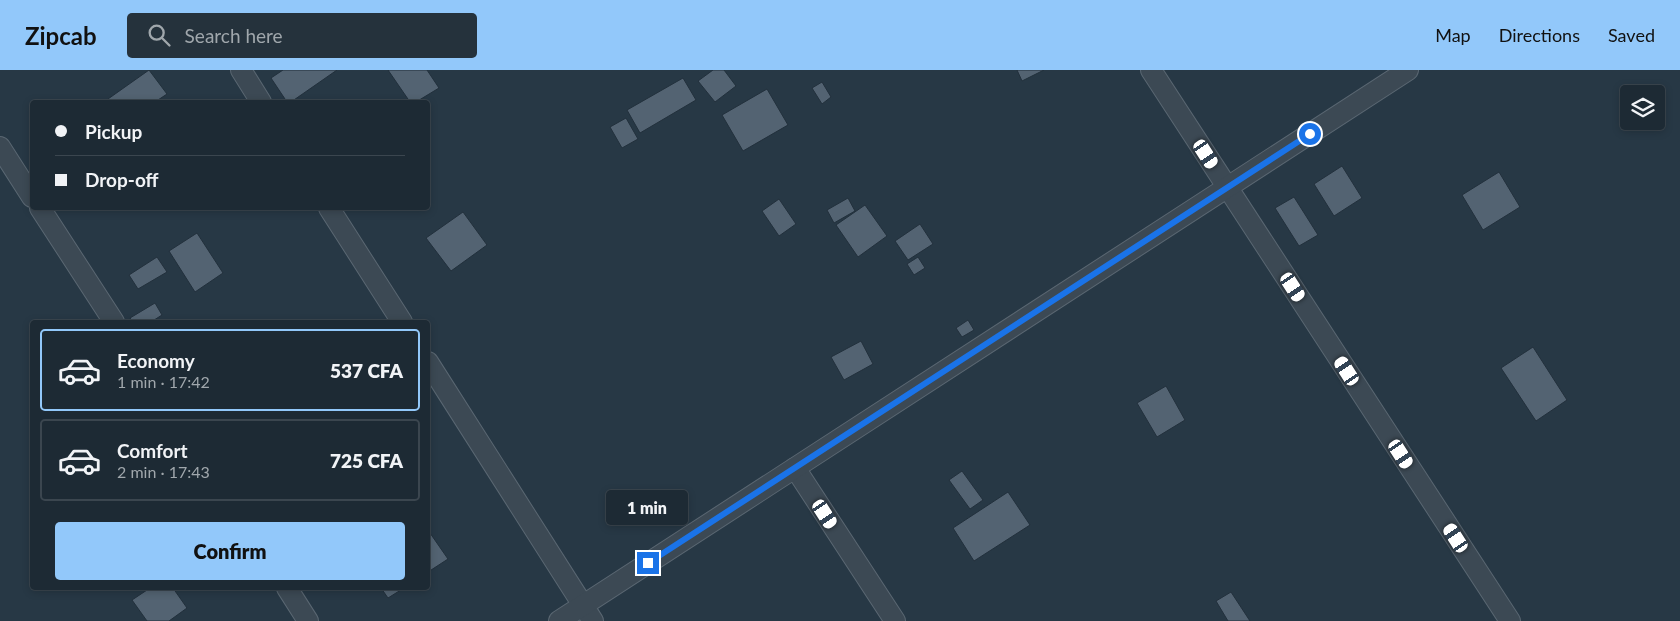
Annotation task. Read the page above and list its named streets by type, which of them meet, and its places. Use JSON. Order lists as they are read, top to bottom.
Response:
{
  "page": {
    "header": "Zipcab",
    "search": "Search here",
    "nav": ["Map", "Directions", "Saved"],
    "banner": ["Pickup", "Drop-off"],
    "list": [
      {
        "name": "Economy",
        "note": "1 min · 17:42",
        "value": "537 CFA"
      },
      {
        "name": "Comfort",
        "note": "2 min · 17:43",
        "value": "725 CFA"
      }
    ],
    "bubble": "1 min",
    "buttons": "Confirm"
  }
}
